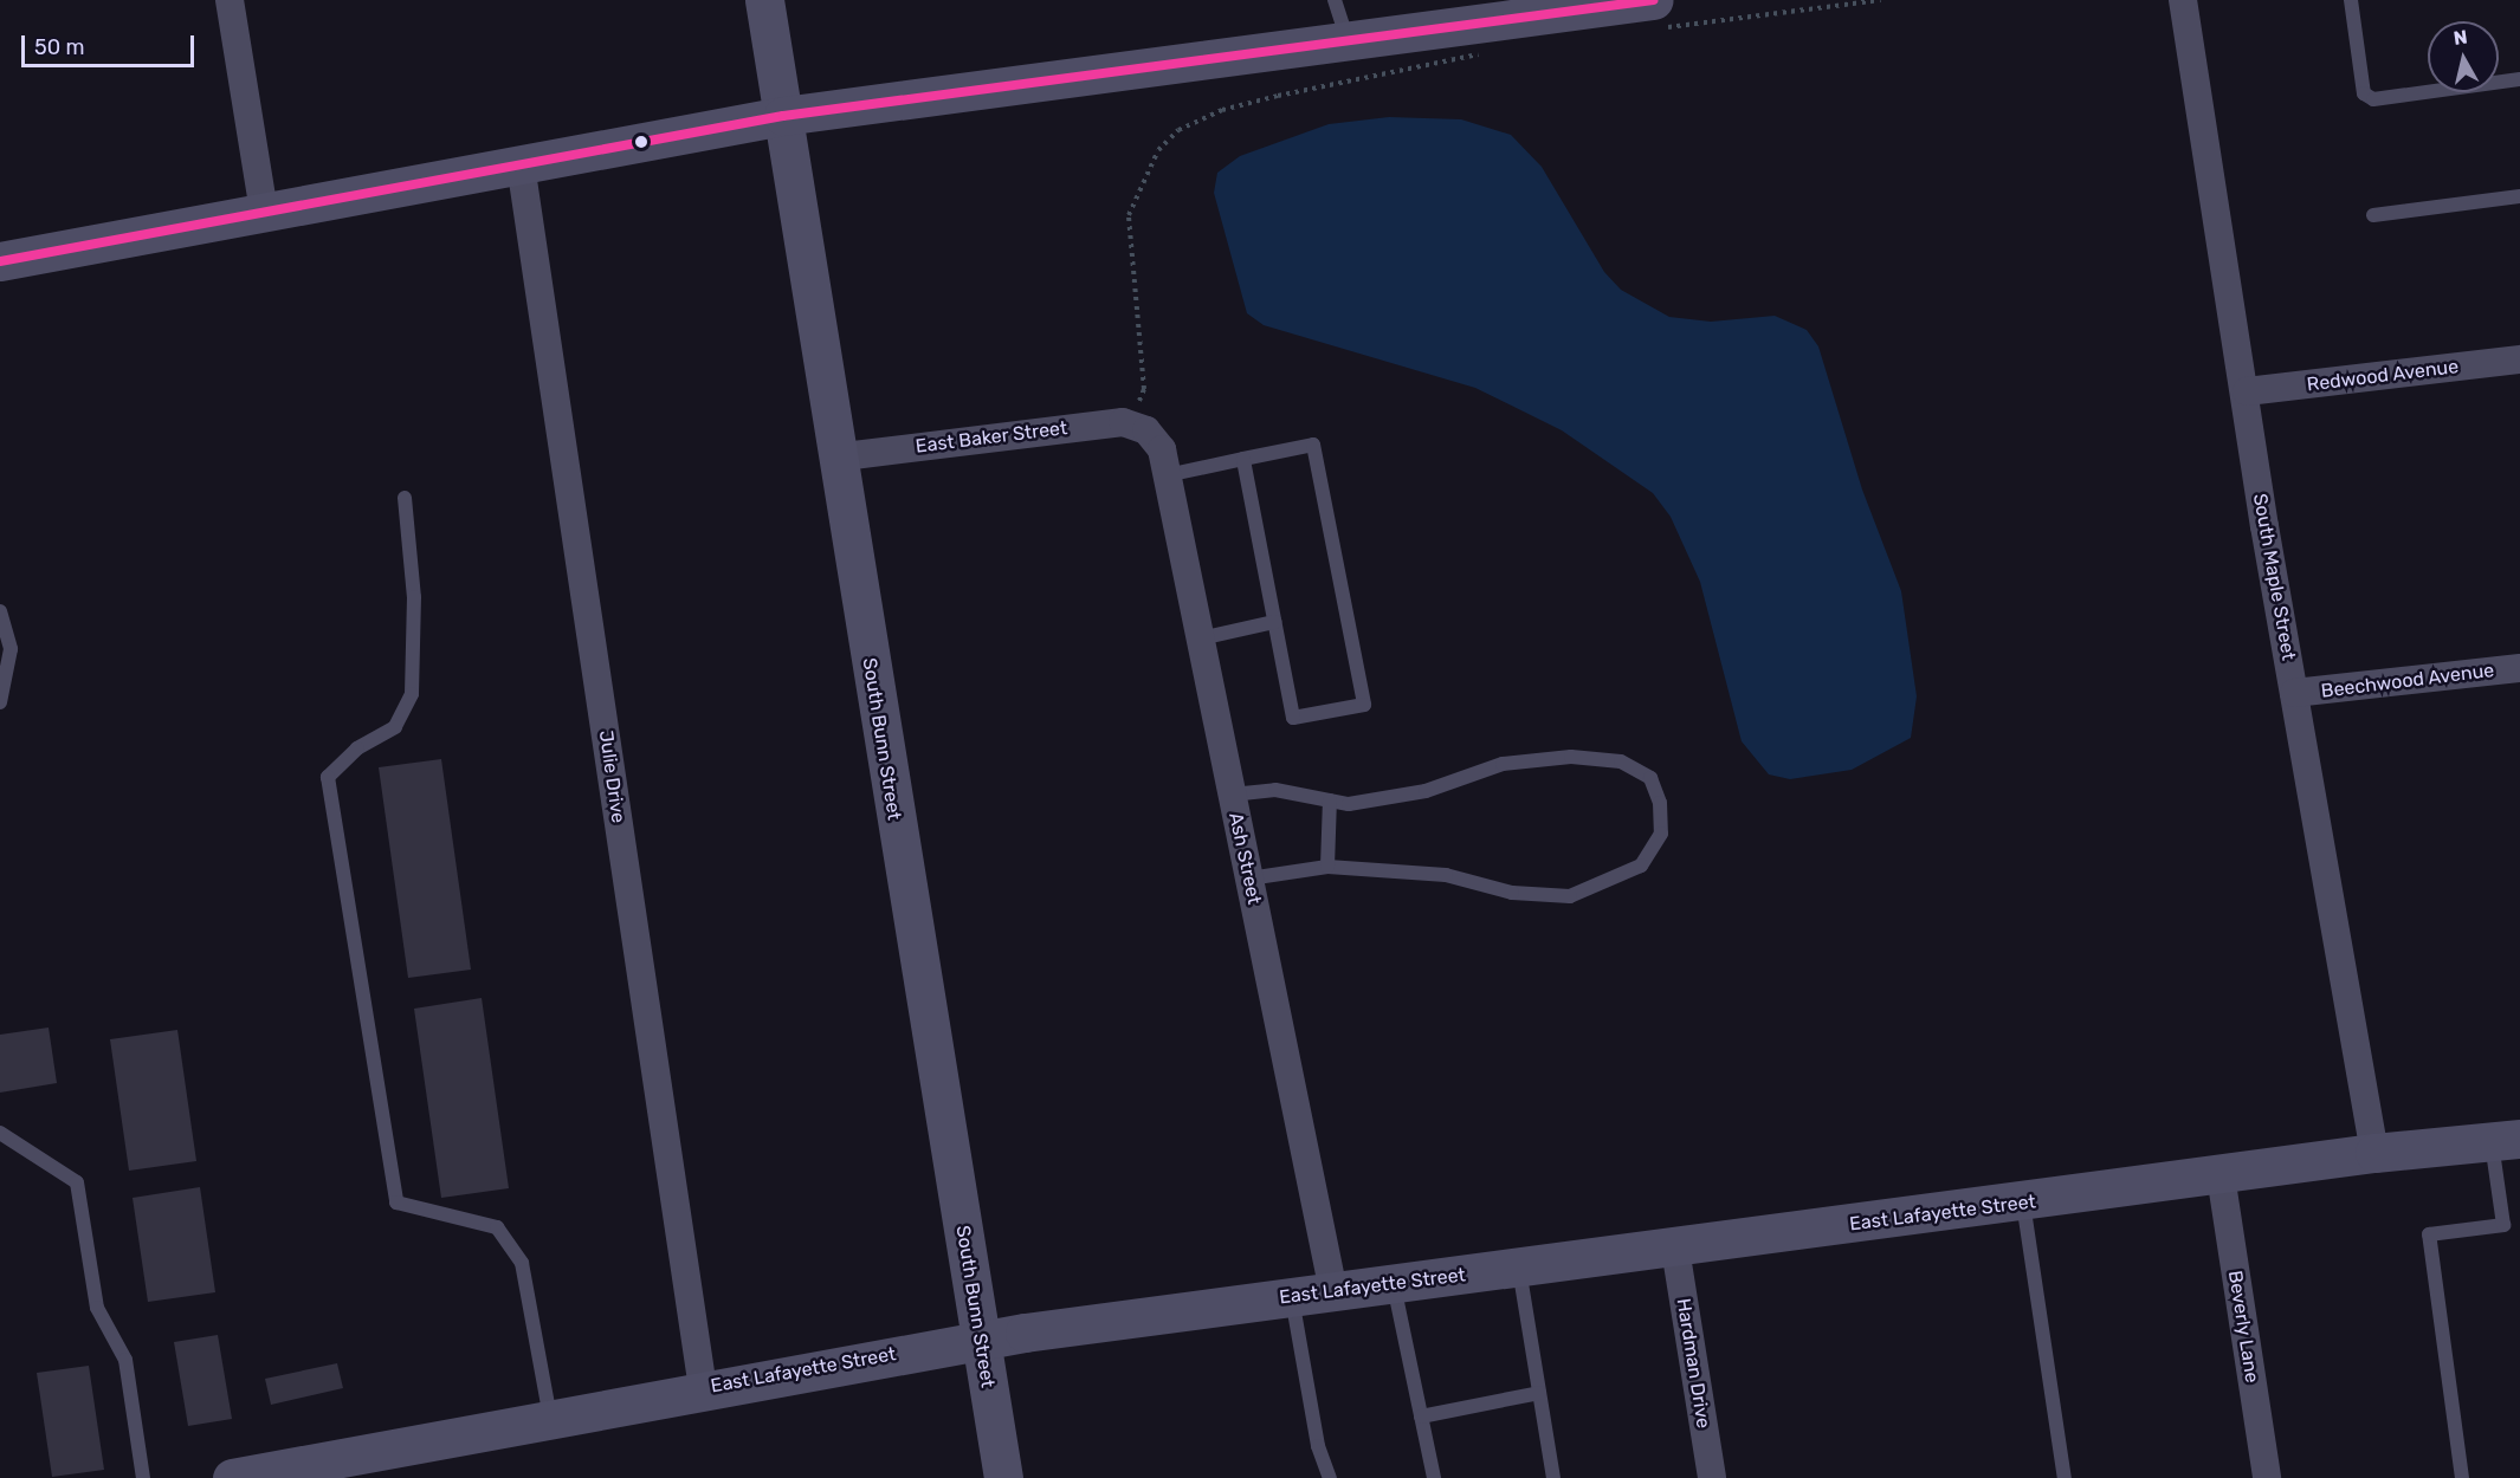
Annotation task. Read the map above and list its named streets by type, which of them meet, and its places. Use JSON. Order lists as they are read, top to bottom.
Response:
{
  "streets": {
    "street": [
      "Redwood Avenue",
      "East Baker Street",
      "South Maple Street",
      "Beechwood Avenue",
      "South Bunn Street",
      "Julie Drive",
      "Ash Street",
      "East Lafayette Street",
      "Beverly Lane",
      "Hardman Drive"
    ]
  },
  "crossings": [
    ["Redwood Avenue", "South Maple Street"],
    ["East Baker Street", "South Bunn Street"],
    ["East Baker Street", "Ash Street"],
    ["South Maple Street", "Beechwood Avenue"],
    ["South Maple Street", "East Lafayette Street"],
    ["South Bunn Street", "East Lafayette Street"],
    ["Julie Drive", "East Lafayette Street"],
    ["Ash Street", "East Lafayette Street"],
    ["East Lafayette Street", "Beverly Lane"],
    ["East Lafayette Street", "Hardman Drive"]
  ],
  "scale_bar": "50 m",
  "north": "top"
}
